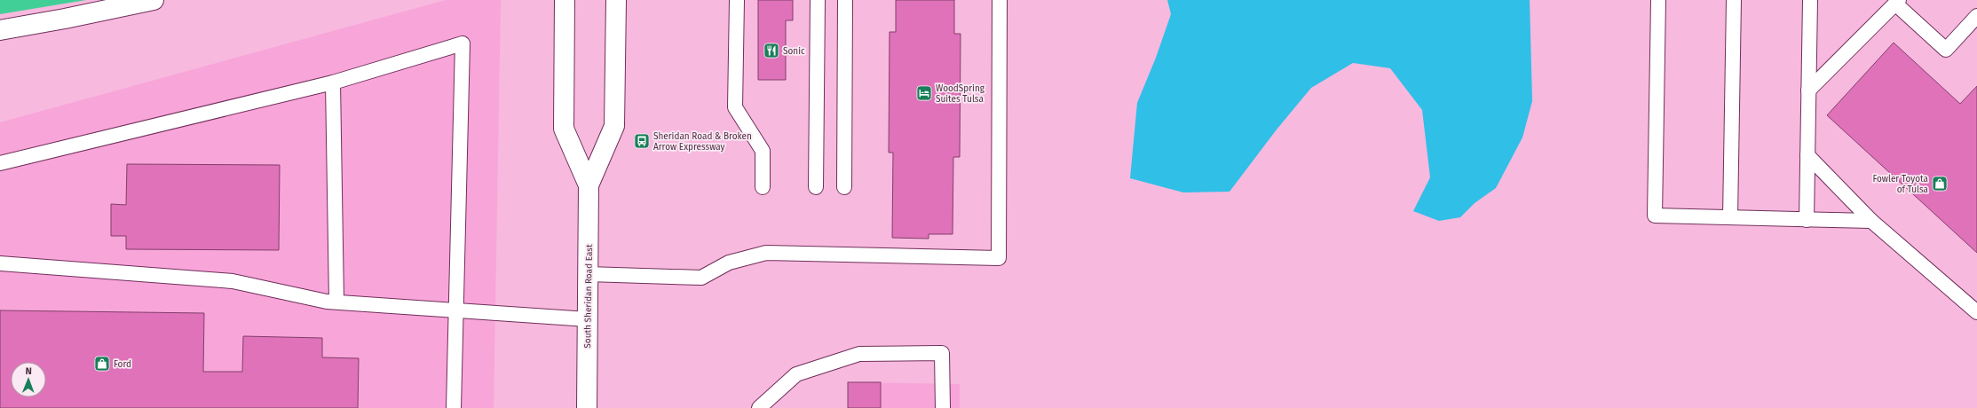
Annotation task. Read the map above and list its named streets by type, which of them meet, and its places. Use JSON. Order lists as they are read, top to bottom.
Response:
{
  "streets": {
    "main road": ["South Sheridan Road East"]
  },
  "places": {
    "restaurant": ["Sonic"],
    "hotel": ["WoodSpring Suites Tulsa"],
    "bus stop": ["Sheridan Road & Broken Arrow Expressway"],
    "shop": ["Fowler Toyota of Tulsa", "Ford"]
  },
  "north": "top"
}
